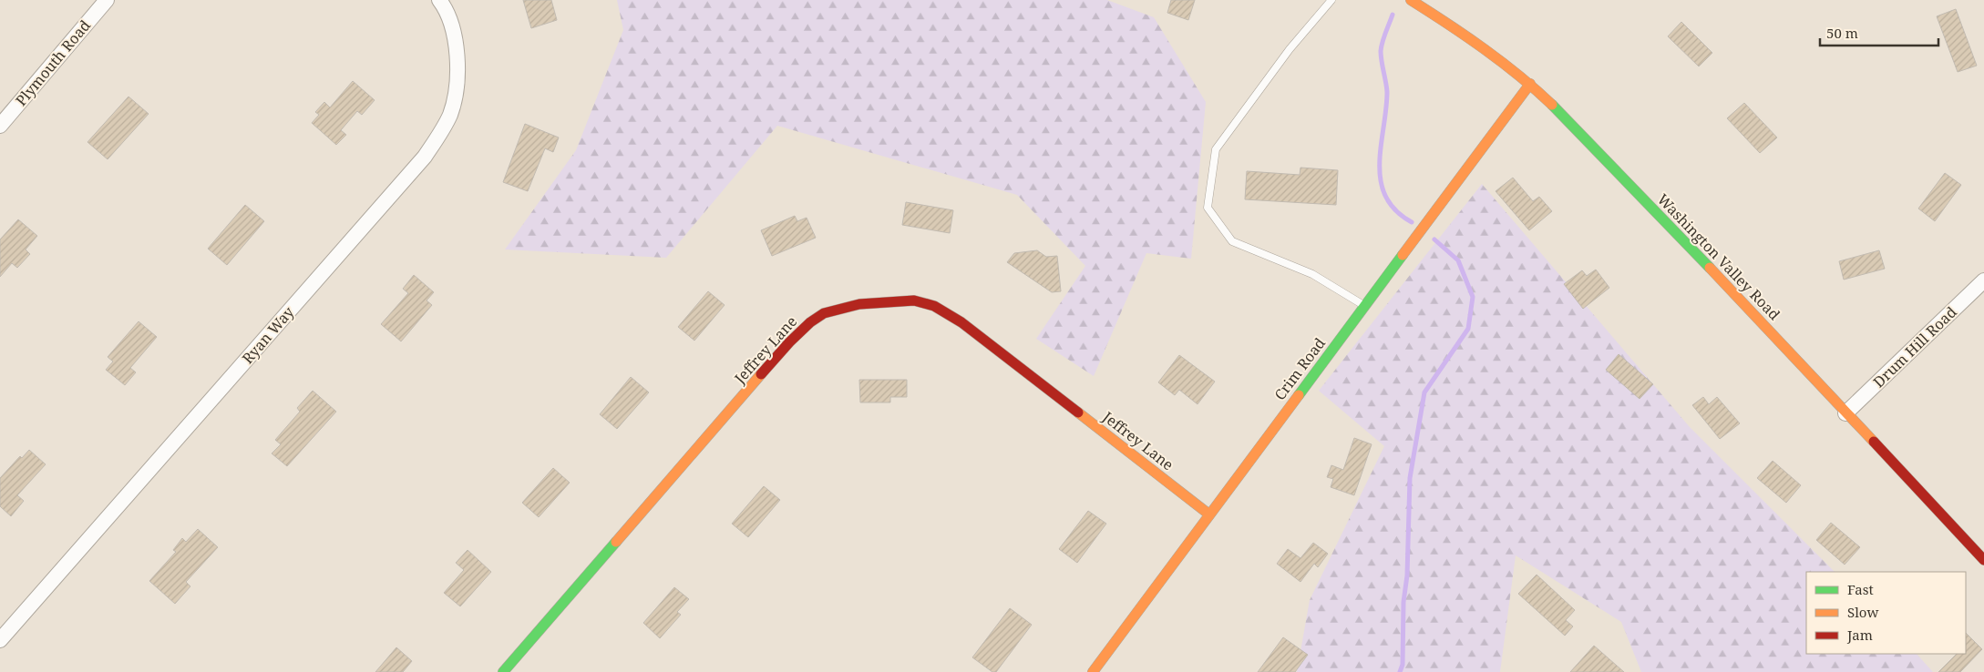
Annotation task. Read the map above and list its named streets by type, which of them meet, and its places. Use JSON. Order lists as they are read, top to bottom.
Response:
{
  "streets": {
    "street": [
      "Plymouth Road",
      "Washington Valley Road",
      "Ryan Way",
      "Drum Hill Road",
      "Jeffrey Lane",
      "Crim Road"
    ]
  },
  "crossings": [
    ["Washington Valley Road", "Drum Hill Road"],
    ["Washington Valley Road", "Crim Road"],
    ["Jeffrey Lane", "Crim Road"]
  ],
  "legend": ["Fast", "Slow", "Jam"],
  "scale_bar": "50 m"
}
